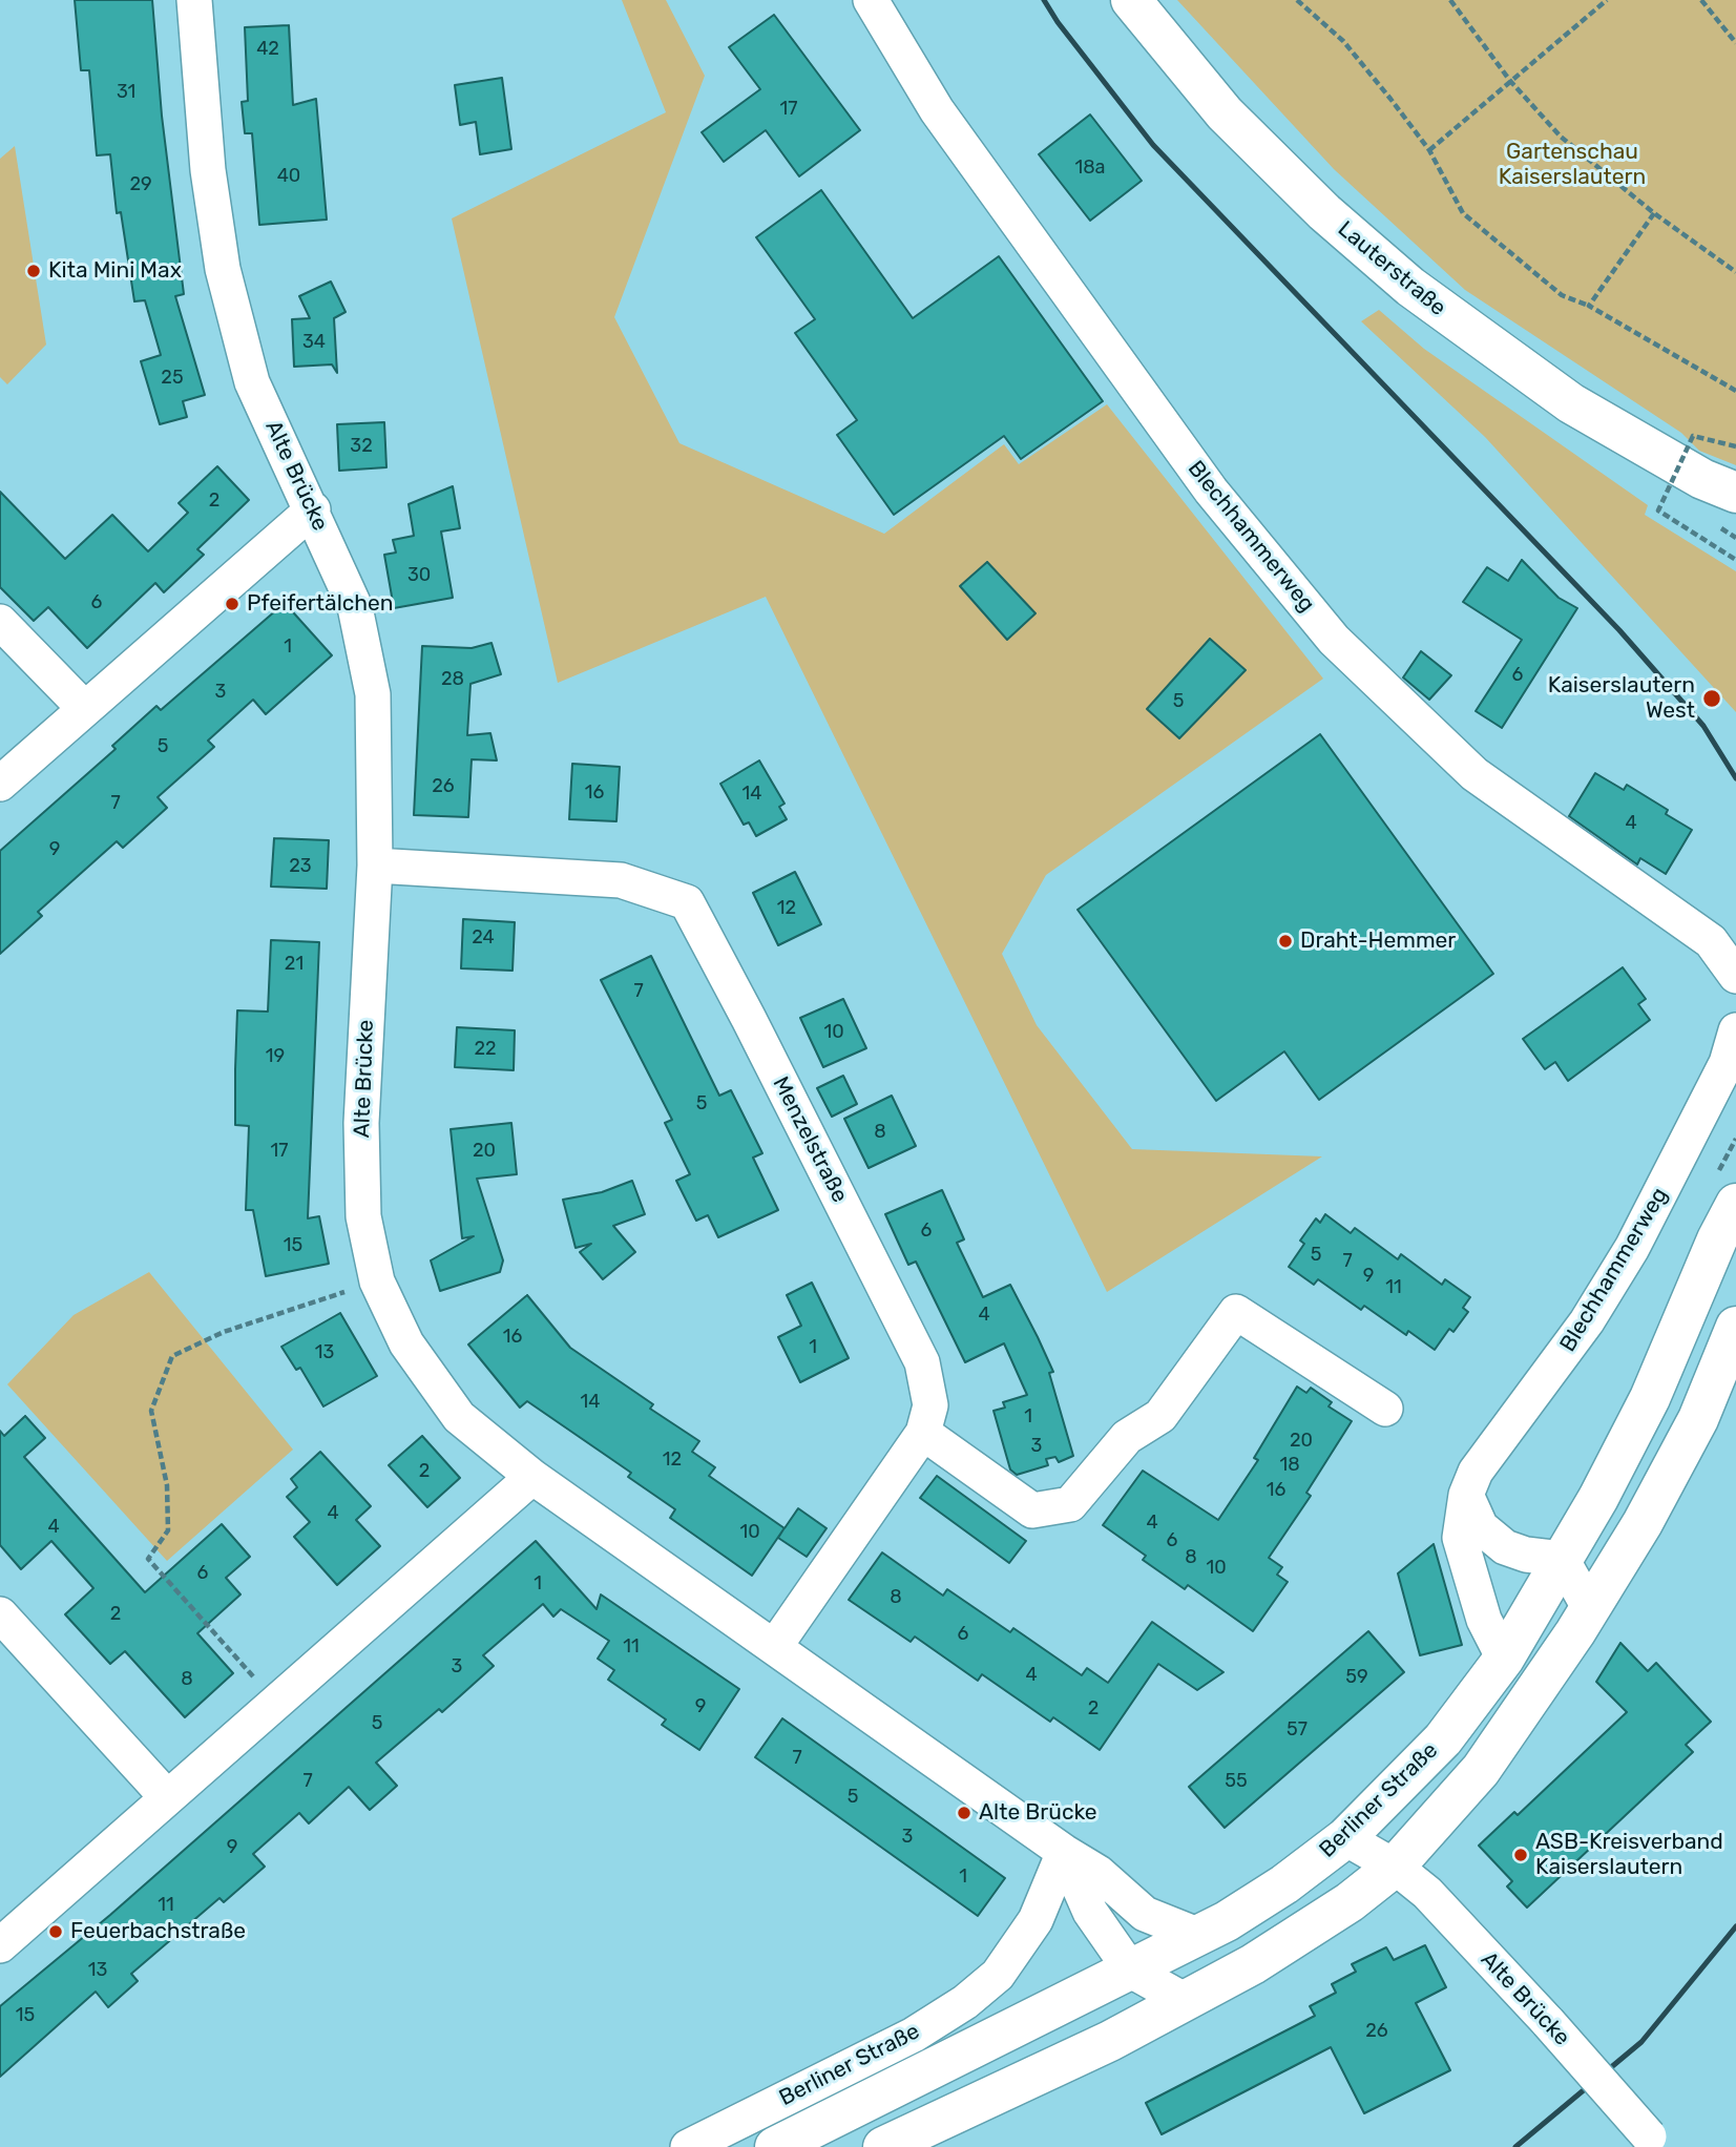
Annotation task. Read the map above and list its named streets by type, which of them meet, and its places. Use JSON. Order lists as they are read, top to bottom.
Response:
{
  "streets": {
    "main road": ["Lauterstraße", "Berliner Straße"],
    "street": ["Alte Brücke", "Blechhammerweg", "Menzelstraße"]
  },
  "crossings": [
    ["Alte Brücke", "Menzelstraße"],
    ["Alte Brücke", "Berliner Straße"],
    ["Blechhammerweg", "Berliner Straße"]
  ],
  "parks": ["Gartenschau Kaiserslautern"],
  "places": [
    "Kita Mini Max",
    "Pfeifertälchen",
    "Kaiserslautern West",
    "Draht-Hemmer",
    "Alte Brücke",
    "ASB-Kreisverband Kaiserslautern",
    "Feuerbachstraße"
  ],
  "house_numbers": [
    "42",
    "31",
    "17",
    "18a",
    "40",
    "29",
    "34",
    "25",
    "32",
    "2",
    "30",
    "6",
    "1",
    "6",
    "28",
    "3",
    "5",
    "5",
    "26",
    "16",
    "14",
    "7",
    "4",
    "9",
    "23",
    "12",
    "24",
    "21",
    "7",
    "10",
    "22",
    "19",
    "5",
    "8",
    "17",
    "20",
    "6",
    "15",
    "5",
    "7",
    "9",
    "11",
    "4",
    "16",
    "1",
    "13",
    "14",
    "1",
    "20",
    "3",
    "12",
    "18",
    "2",
    "16",
    "4",
    "4",
    "4",
    "10",
    "6",
    "8",
    "10",
    "6",
    "1",
    "8",
    "2",
    "6",
    "11",
    "3",
    "4",
    "59",
    "8",
    "9",
    "2",
    "5",
    "57",
    "7",
    "7",
    "55",
    "5",
    "3",
    "9",
    "1",
    "11",
    "13",
    "15",
    "26"
  ]
}
